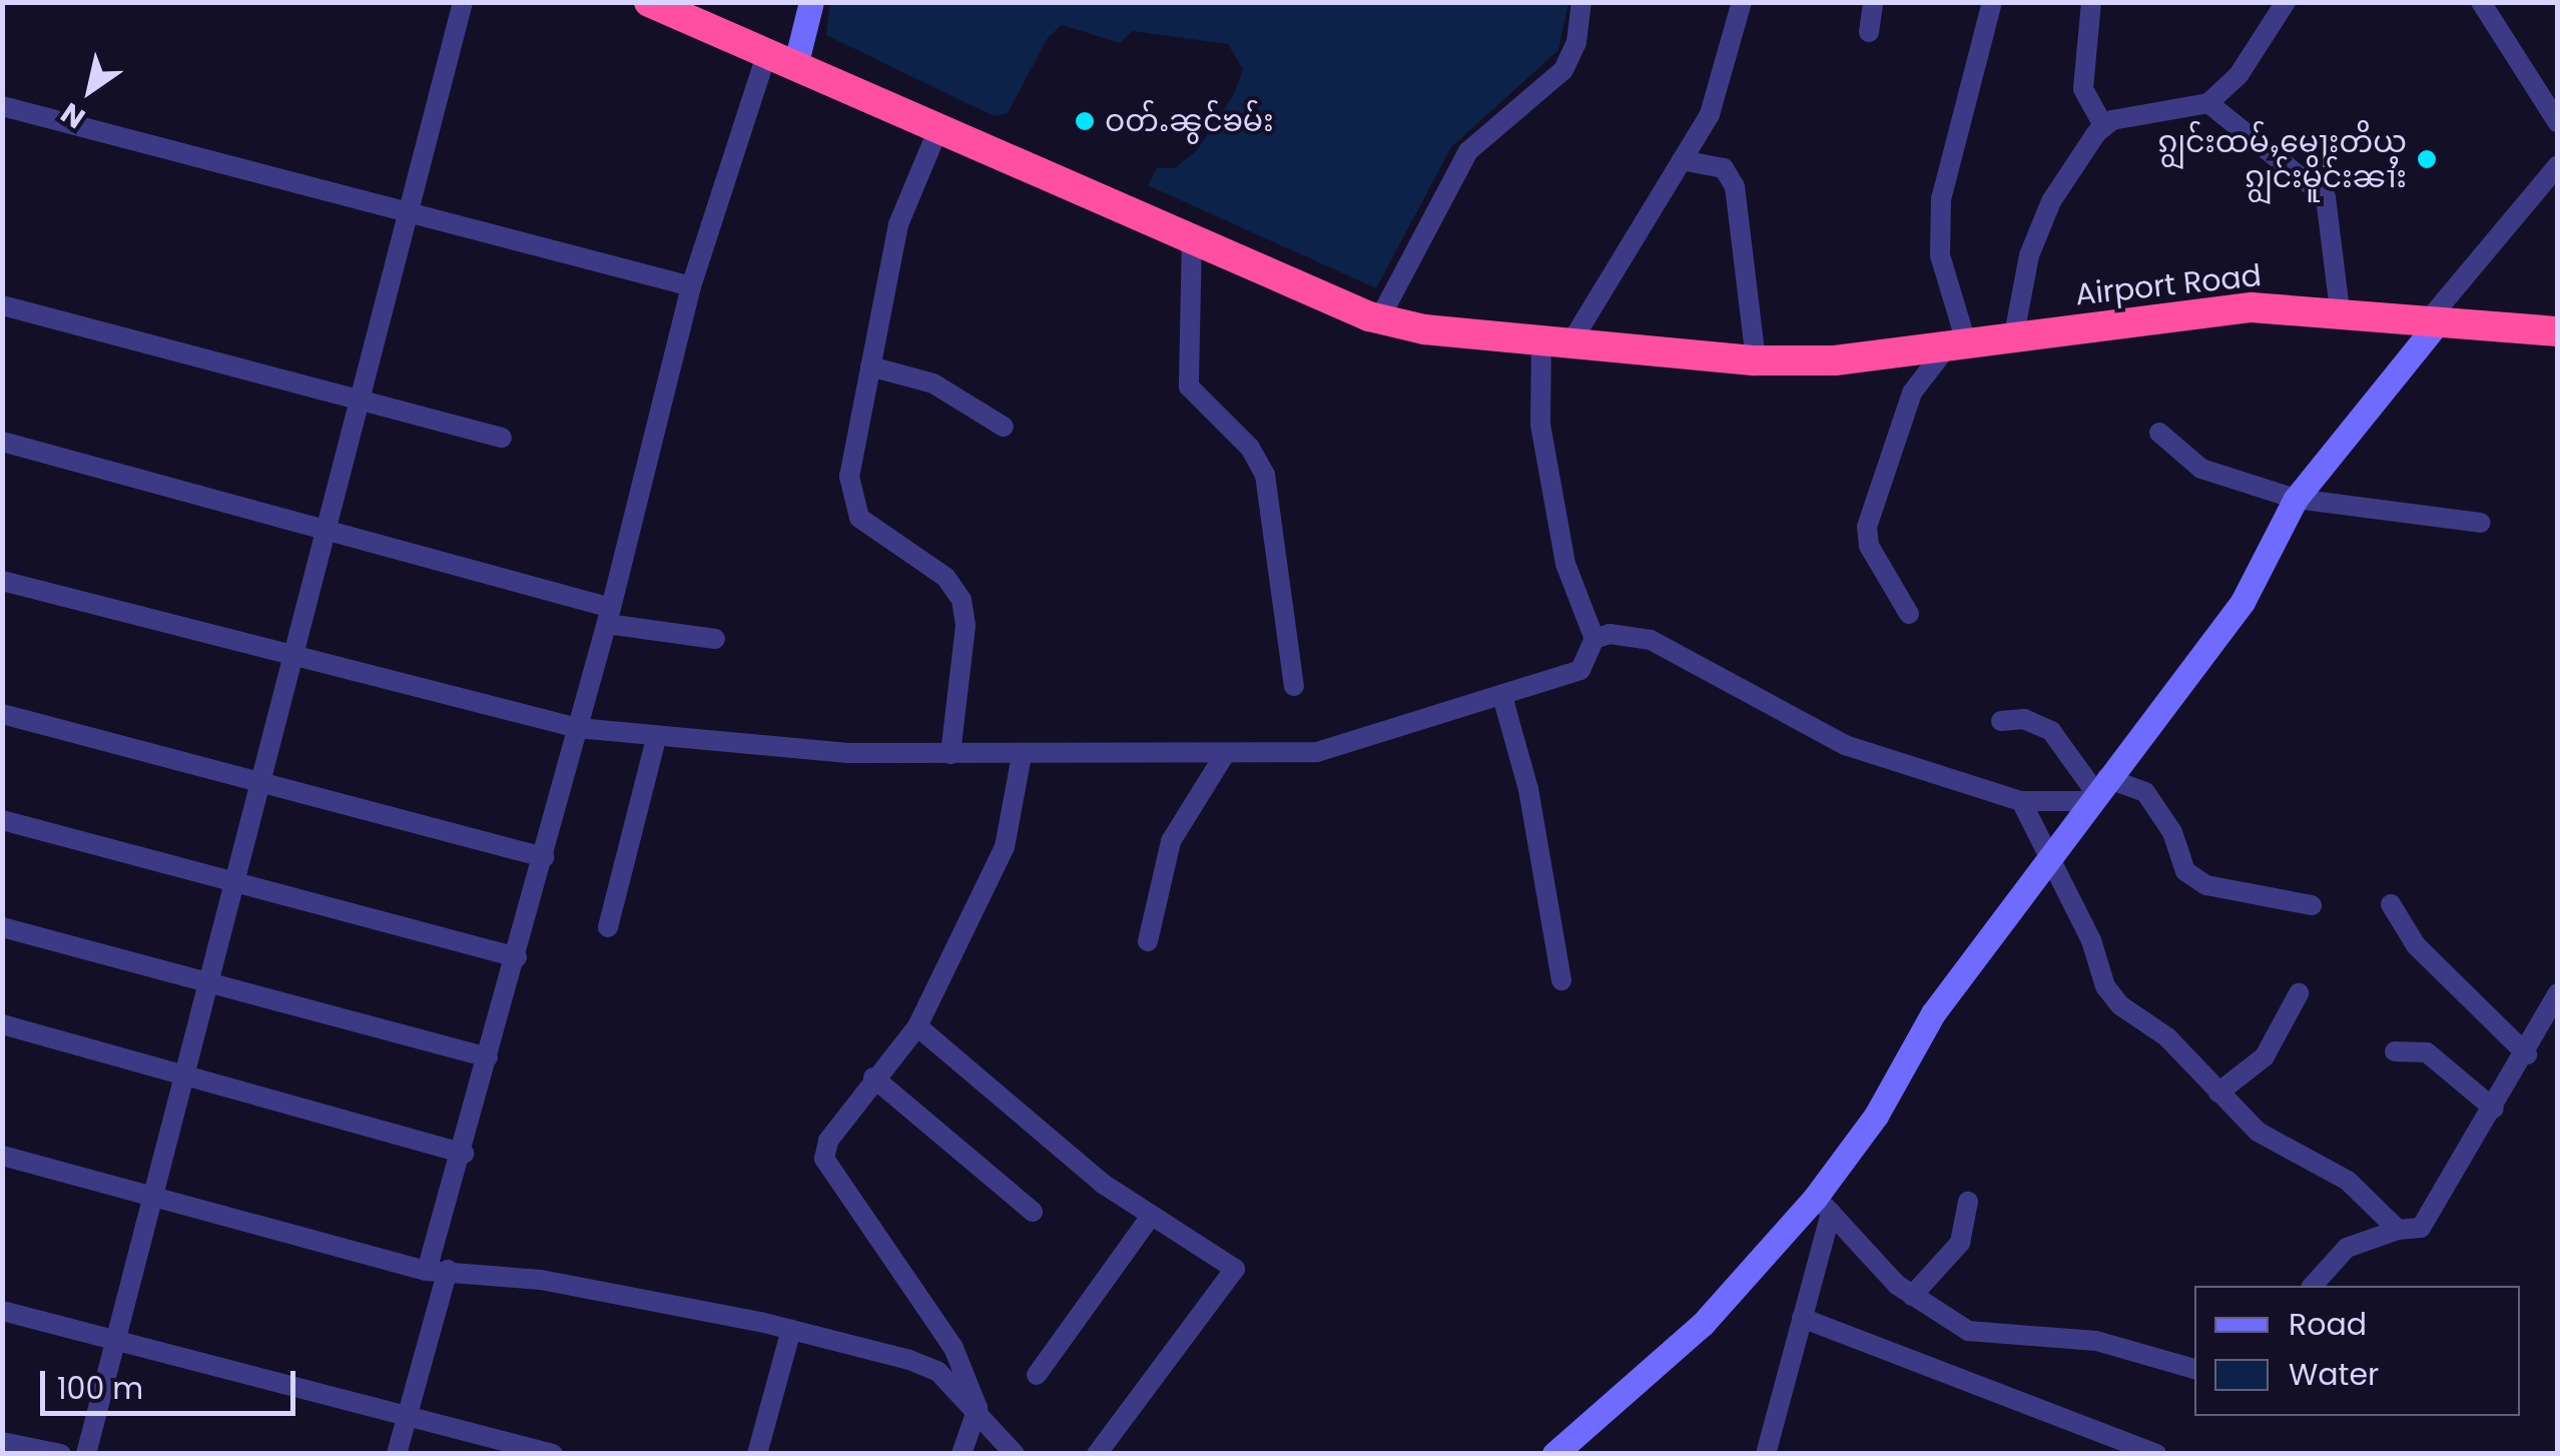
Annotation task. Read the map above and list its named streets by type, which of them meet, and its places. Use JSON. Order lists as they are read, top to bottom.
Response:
{
  "streets": {
    "highway": ["Airport Road"]
  },
  "places": ["ဝတ်ႉၼွင်ၶမ်း", "ၵျွင်းထမ်ႇမေႃးတိယ ၵျွင်းမိူင်းၼၢႆး"],
  "legend": ["Road", "Water"],
  "scale_bar": "100 m",
  "north": "bottom left"
}
